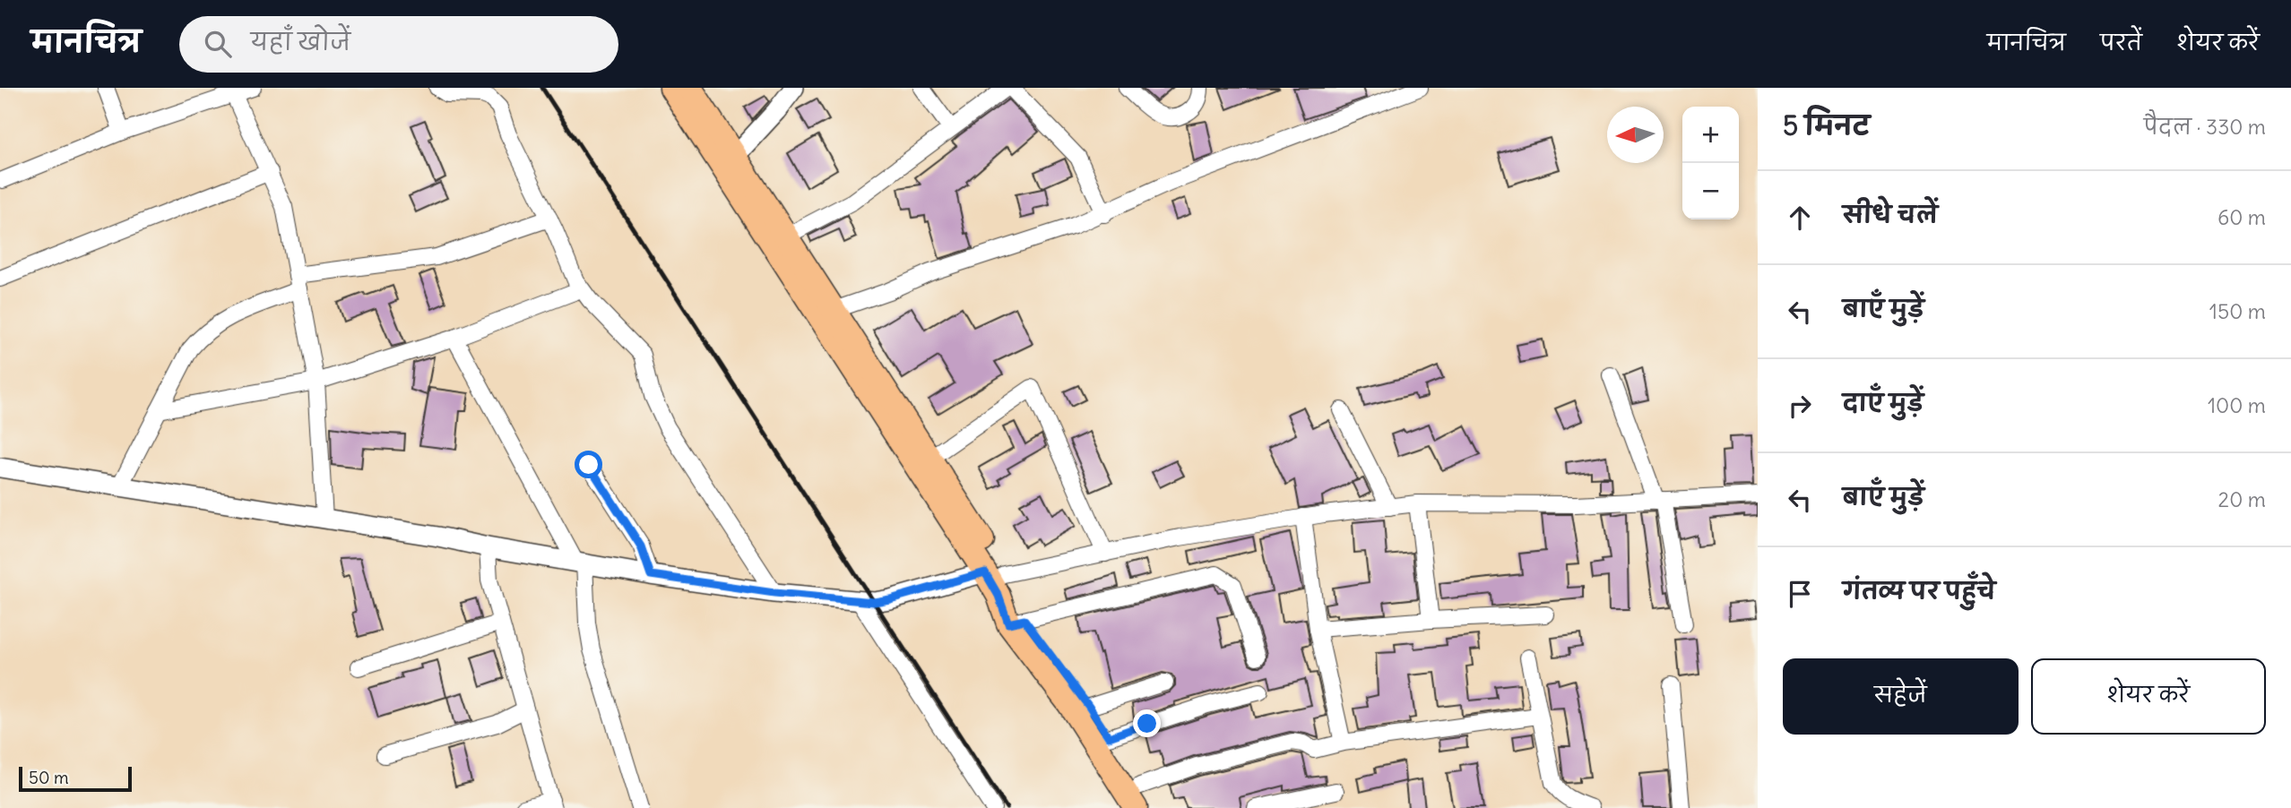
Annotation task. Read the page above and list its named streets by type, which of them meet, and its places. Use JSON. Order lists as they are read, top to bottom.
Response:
{
  "scale_bar": "50 m",
  "north": "left",
  "page": {
    "header": "मानचित्र",
    "search": "यहाँ खोजें",
    "nav": ["मानचित्र", "परतें", "शेयर करें"],
    "heading": ["5 मिनट", "पैदल · 330 m"],
    "map_buttons": ["+", "−"],
    "list": [
      ["सीधे चलें", "60 m"],
      ["बाएँ मुड़ें", "150 m"],
      ["दाएँ मुड़ें", "100 m"],
      ["बाएँ मुड़ें", "20 m"],
      "गंतव्य पर पहुँचे"
    ],
    "buttons": ["सहेजें", "शेयर करें"],
    "scale": "50 m"
  }
}
